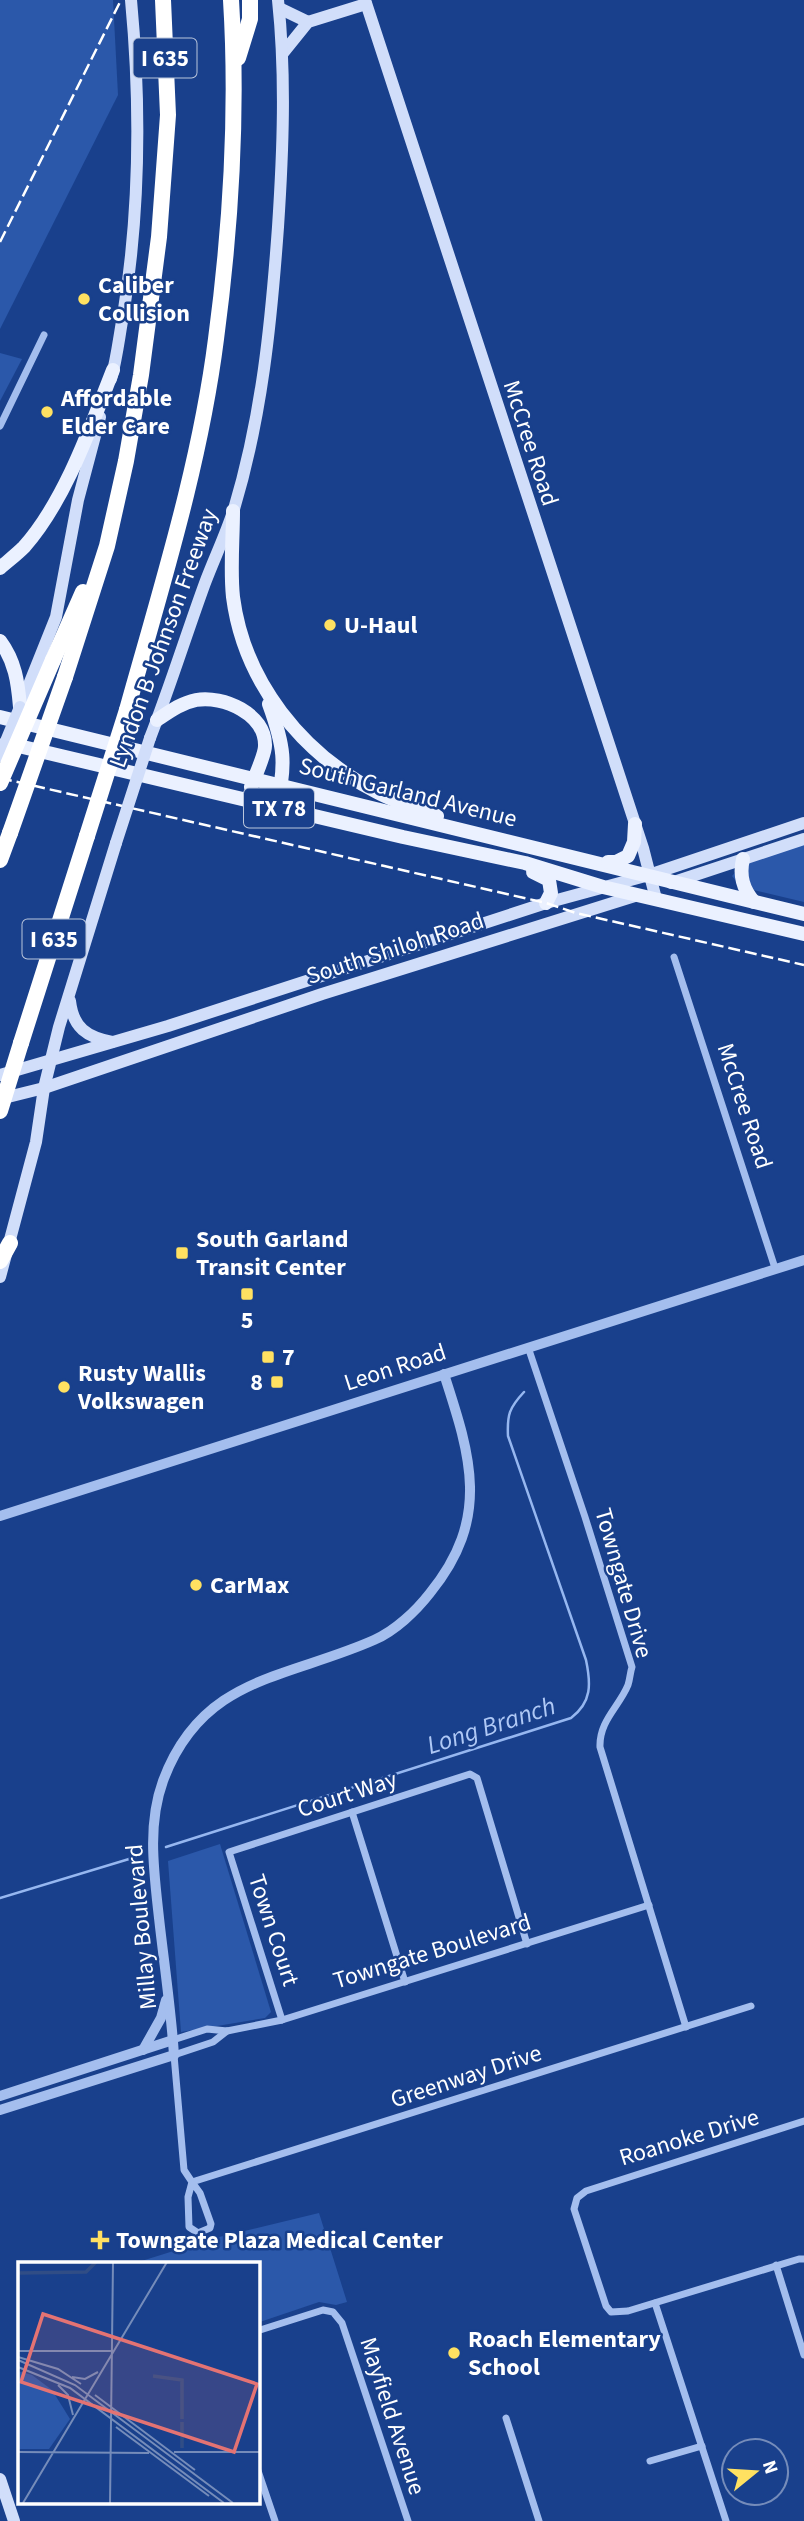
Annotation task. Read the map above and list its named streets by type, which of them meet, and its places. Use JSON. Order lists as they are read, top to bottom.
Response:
{
  "streets": {
    "highway": ["I 635", "Lyndon B Johnson Freeway"],
    "main road": [
      "McCree Road",
      "South Garland Avenue",
      "TX 78",
      "South Shiloh Road"
    ],
    "street": [
      "Leon Road",
      "Towngate Drive",
      "Court Way",
      "Millay Boulevard",
      "Town Court",
      "Towngate Boulevard",
      "Greenway Drive",
      "Roanoke Drive",
      "Mayfield Avenue"
    ]
  },
  "crossings": [
    ["McCree Road", "South Garland Avenue"],
    ["McCree Road", "South Shiloh Road"],
    ["McCree Road", "Leon Road"],
    ["Lyndon B Johnson Freeway", "South Shiloh Road"],
    ["South Garland Avenue", "South Shiloh Road"],
    ["Leon Road", "Towngate Drive"],
    ["Leon Road", "Millay Boulevard"],
    ["Towngate Drive", "Towngate Boulevard"],
    ["Towngate Drive", "Greenway Drive"],
    ["Court Way", "Town Court"],
    ["Court Way", "Towngate Boulevard"],
    ["Millay Boulevard", "Towngate Boulevard"],
    ["Town Court", "Towngate Boulevard"]
  ],
  "water": ["Long Branch"],
  "places": {
    "other": [
      "Caliber Collision",
      "Affordable Elder Care",
      "U-Haul",
      "Rusty Wallis Volkswagen",
      "CarMax",
      "Roach Elementary School"
    ],
    "transit": [
      "South Garland Transit Center",
      "5",
      "7",
      "8"
    ],
    "health": ["Towngate Plaza Medical Center"]
  },
  "north": "right"
}
